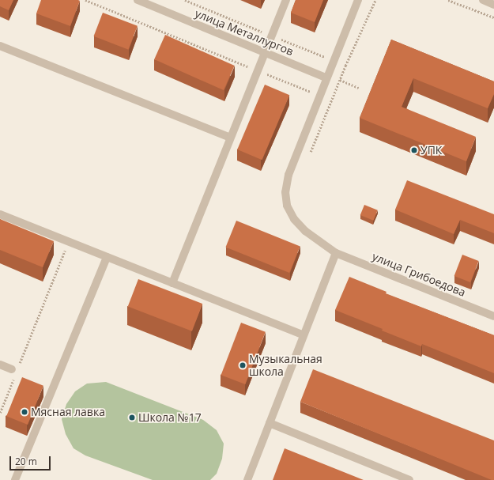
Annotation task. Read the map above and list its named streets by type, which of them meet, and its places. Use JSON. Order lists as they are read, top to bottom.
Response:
{
  "streets": {
    "street": ["улица Металлургов", "улица Грибоедова"]
  },
  "crossings": [
    ["улица Металлургов", "улица Грибоедова"]
  ],
  "places": [
    "УПК",
    "Музыкальная школа",
    "Мясная лавка",
    "Школа №17"
  ],
  "scale_bar": "20 m"
}
